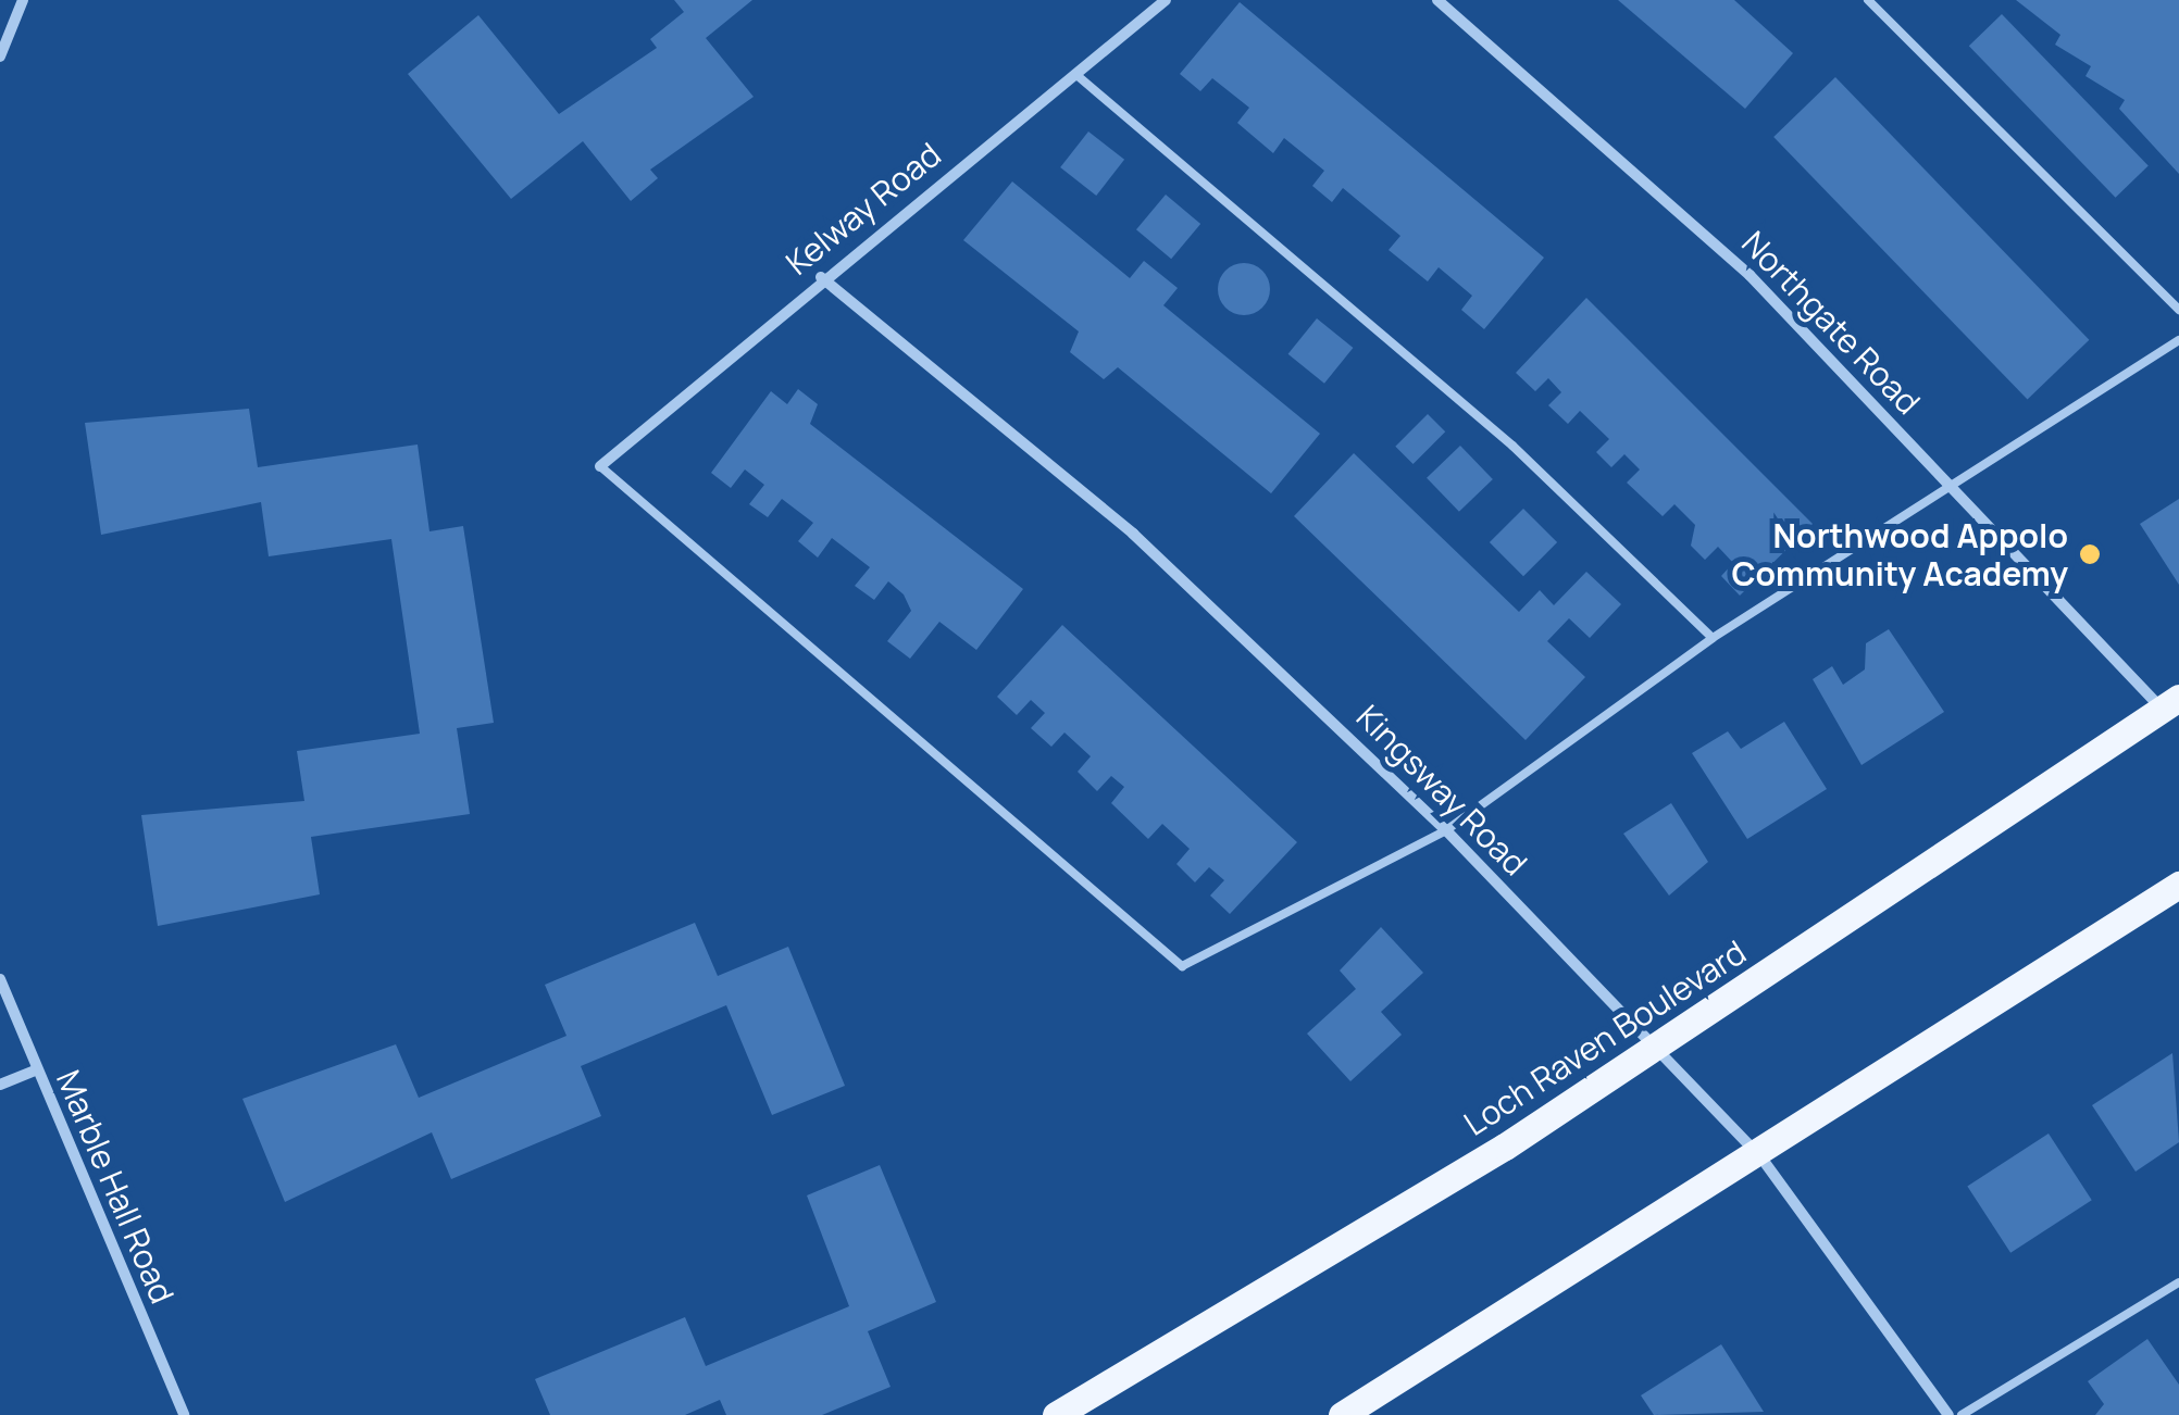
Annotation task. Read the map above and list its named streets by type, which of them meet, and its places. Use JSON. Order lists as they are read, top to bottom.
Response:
{
  "streets": {
    "main road": ["Loch Raven Boulevard"],
    "street": [
      "Kelway Road",
      "Northgate Road",
      "Kingsway Road",
      "Marble Hall Road"
    ]
  },
  "crossings": [
    ["Kelway Road", "Kingsway Road"],
    ["Northgate Road", "Loch Raven Boulevard"],
    ["Kingsway Road", "Loch Raven Boulevard"]
  ],
  "places": ["Northwood Appolo Community Academy"]
}
